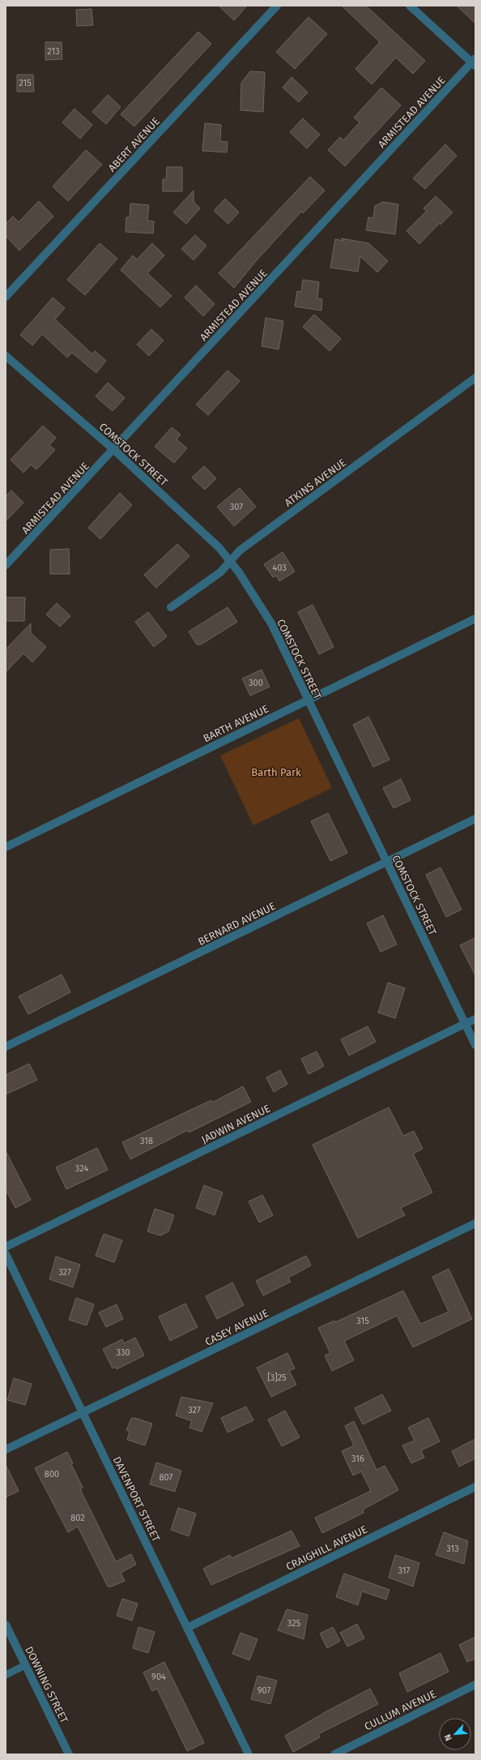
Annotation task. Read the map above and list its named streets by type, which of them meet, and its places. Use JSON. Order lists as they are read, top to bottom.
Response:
{
  "streets": {
    "street": [
      "ARMISTEAD AVENUE",
      "ABERT AVENUE",
      "COMSTOCK STREET",
      "ATKINS AVENUE",
      "BARTH AVENUE",
      "BERNARD AVENUE",
      "JADWIN AVENUE",
      "CASEY AVENUE",
      "DAVENPORT STREET",
      "CRAIGHILL AVENUE",
      "DOWNING STREET",
      "CULLUM AVENUE"
    ]
  },
  "crossings": [
    ["ARMISTEAD AVENUE", "COMSTOCK STREET"],
    ["COMSTOCK STREET", "ATKINS AVENUE"],
    ["COMSTOCK STREET", "BARTH AVENUE"],
    ["COMSTOCK STREET", "BERNARD AVENUE"],
    ["COMSTOCK STREET", "JADWIN AVENUE"],
    ["CASEY AVENUE", "DAVENPORT STREET"],
    ["DAVENPORT STREET", "CRAIGHILL AVENUE"]
  ],
  "parks": ["Barth Park"],
  "house_numbers": [
    "213",
    "215",
    "307",
    "403",
    "300",
    "318",
    "324",
    "327",
    "315",
    "330",
    "[3]25",
    "327",
    "316",
    "800",
    "807",
    "802",
    "313",
    "317",
    "325",
    "904",
    "907"
  ],
  "north": "bottom left"
}
